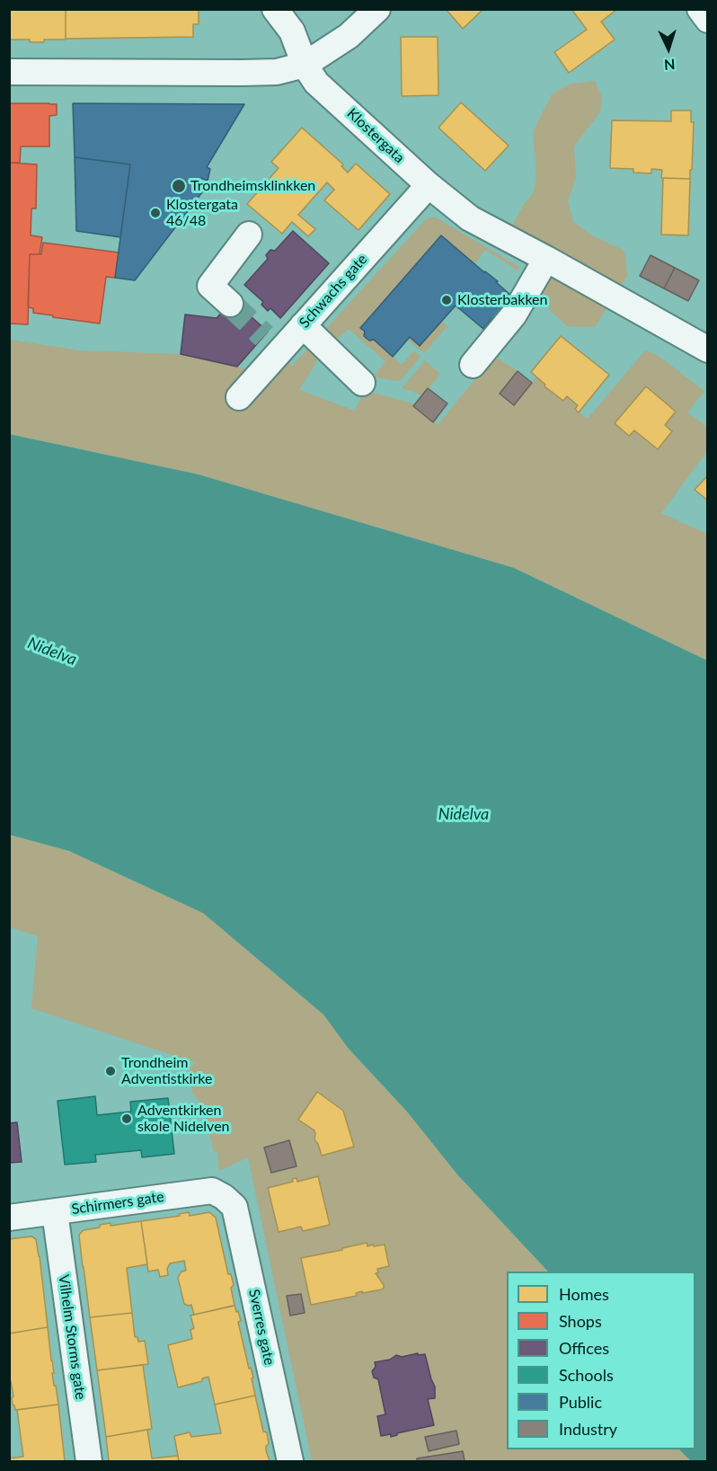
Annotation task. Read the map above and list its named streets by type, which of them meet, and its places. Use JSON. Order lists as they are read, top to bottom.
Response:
{
  "streets": {
    "street": [
      "Klostergata",
      "Schwachs gate",
      "Schirmers gate",
      "Sverres gate",
      "Vilhelm Storms gate"
    ]
  },
  "crossings": [
    ["Klostergata", "Schwachs gate"],
    ["Schirmers gate", "Sverres gate"],
    ["Schirmers gate", "Vilhelm Storms gate"]
  ],
  "water": ["Nidelva"],
  "places": [
    "Trondheimsklinkken",
    "Klostergata 46/48",
    "Klosterbakken",
    "Trondheim Adventistkirke",
    "Adventkirken skole Nidelven"
  ],
  "legend": [
    "Homes",
    "Shops",
    "Offices",
    "Schools",
    "Public",
    "Industry"
  ],
  "north": "bottom"
}
